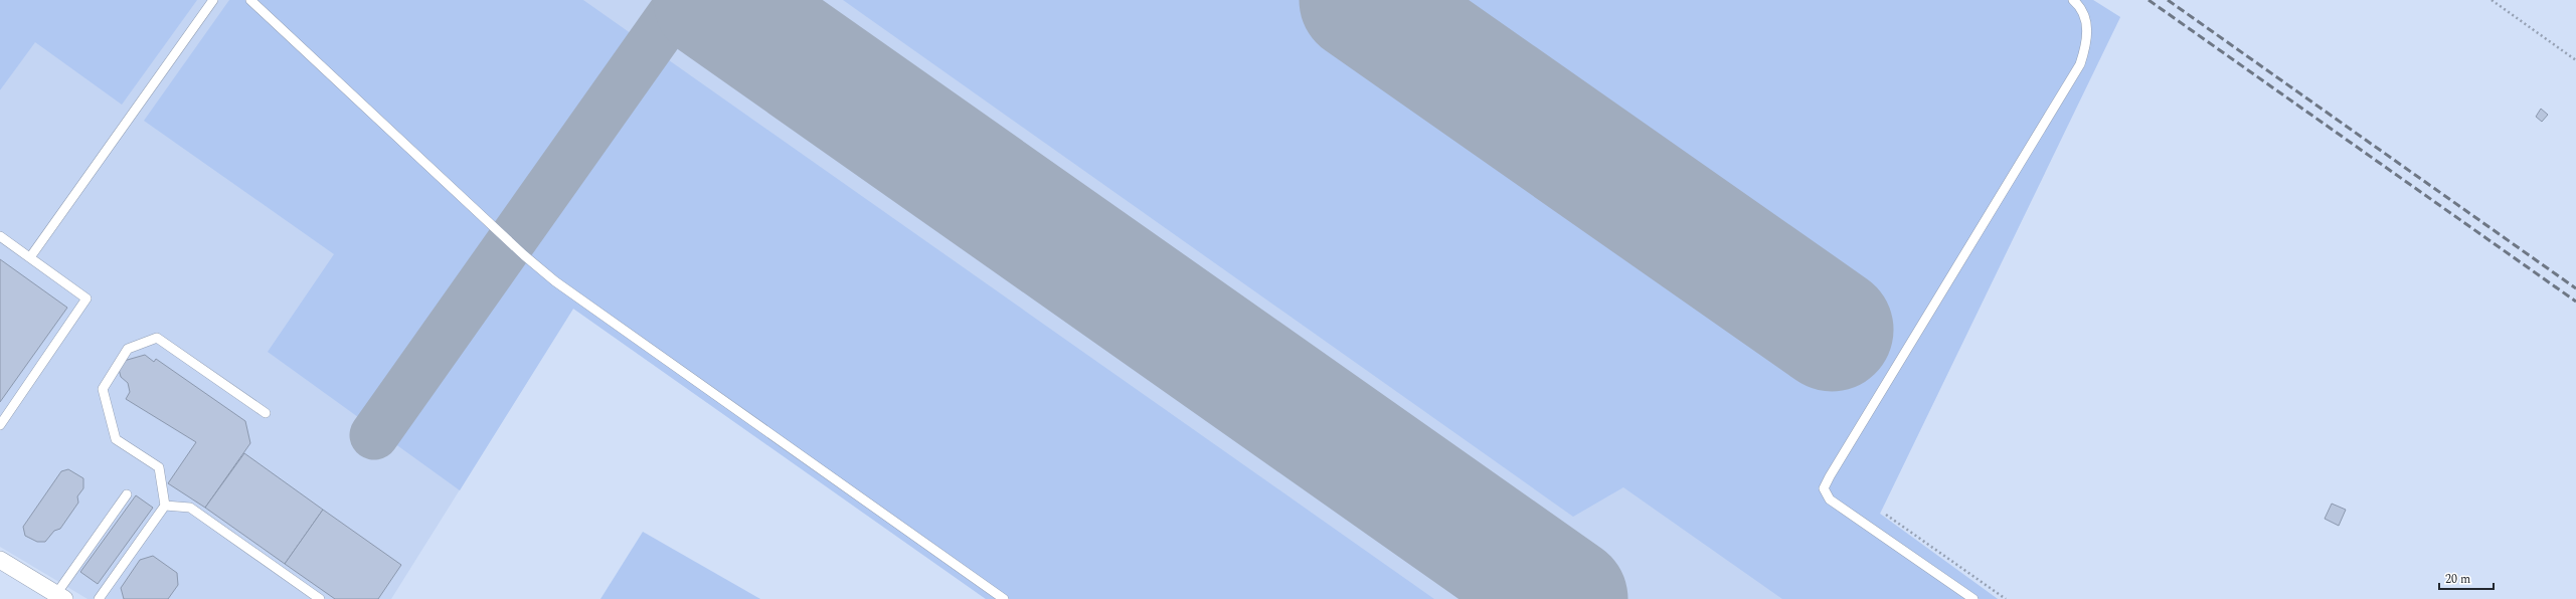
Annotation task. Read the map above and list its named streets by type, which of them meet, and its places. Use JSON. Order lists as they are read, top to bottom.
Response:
{
  "scale_bar": "20 m"
}
